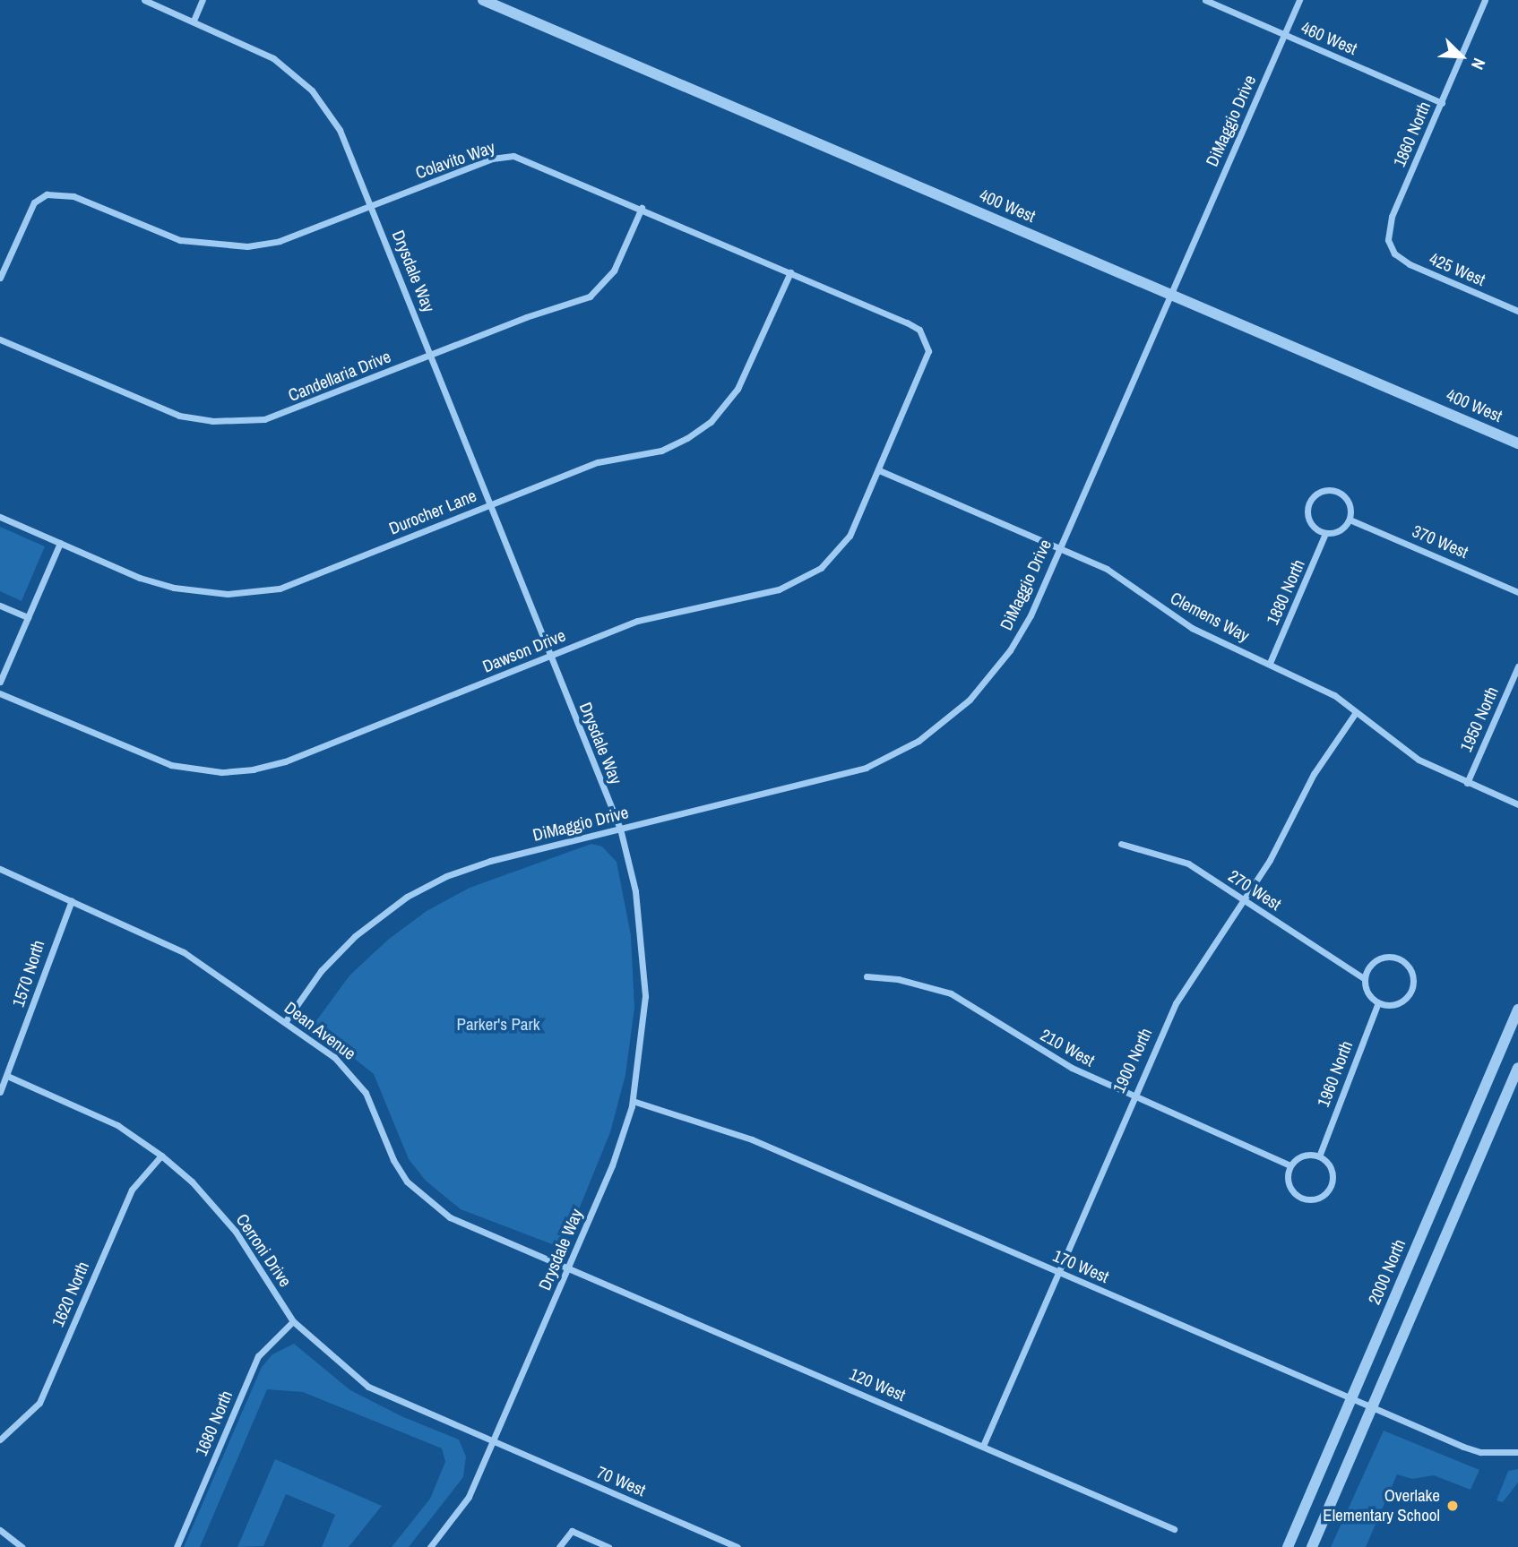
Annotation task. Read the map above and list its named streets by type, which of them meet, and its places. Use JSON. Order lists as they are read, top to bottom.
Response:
{
  "streets": {
    "street": [
      "460 West",
      "DiMaggio Drive",
      "1860 North",
      "Colavito Way",
      "400 West",
      "425 West",
      "Drysdale Way",
      "Candellaria Drive",
      "Durocher Lane",
      "370 West",
      "1880 North",
      "Clemens Way",
      "Dawson Drive",
      "1950 North",
      "270 West",
      "1570 North",
      "Dean Avenue",
      "210 West",
      "1900 North",
      "1960 North",
      "Cerroni Drive",
      "170 West",
      "2000 North",
      "1620 North",
      "120 West",
      "1680 North",
      "70 West"
    ]
  },
  "crossings": [
    ["460 West", "DiMaggio Drive"],
    ["460 West", "1860 North"],
    ["DiMaggio Drive", "400 West"],
    ["DiMaggio Drive", "Drysdale Way"],
    ["DiMaggio Drive", "Clemens Way"],
    ["DiMaggio Drive", "Dean Avenue"],
    ["1860 North", "425 West"],
    ["Colavito Way", "Drysdale Way"],
    ["Colavito Way", "Candellaria Drive"],
    ["Colavito Way", "Durocher Lane"],
    ["Colavito Way", "Dawson Drive"],
    ["Drysdale Way", "Candellaria Drive"],
    ["Drysdale Way", "Durocher Lane"],
    ["Drysdale Way", "Dawson Drive"],
    ["Drysdale Way", "Dean Avenue"],
    ["Drysdale Way", "Cerroni Drive"],
    ["Drysdale Way", "170 West"],
    ["Drysdale Way", "120 West"],
    ["Drysdale Way", "70 West"],
    ["370 West", "1880 North"],
    ["1880 North", "Clemens Way"],
    ["Clemens Way", "Dawson Drive"],
    ["Clemens Way", "1950 North"],
    ["Clemens Way", "1900 North"],
    ["270 West", "1900 North"],
    ["270 West", "1960 North"],
    ["1570 North", "Dean Avenue"],
    ["1570 North", "Cerroni Drive"],
    ["Dean Avenue", "120 West"],
    ["210 West", "1900 North"],
    ["210 West", "1960 North"],
    ["1900 North", "170 West"],
    ["1900 North", "120 West"],
    ["Cerroni Drive", "1620 North"],
    ["Cerroni Drive", "1680 North"],
    ["Cerroni Drive", "70 West"],
    ["170 West", "2000 North"]
  ],
  "parks": ["Parker's Park"],
  "places": ["Overlake Elementary School"],
  "north": "bottom right"
}
